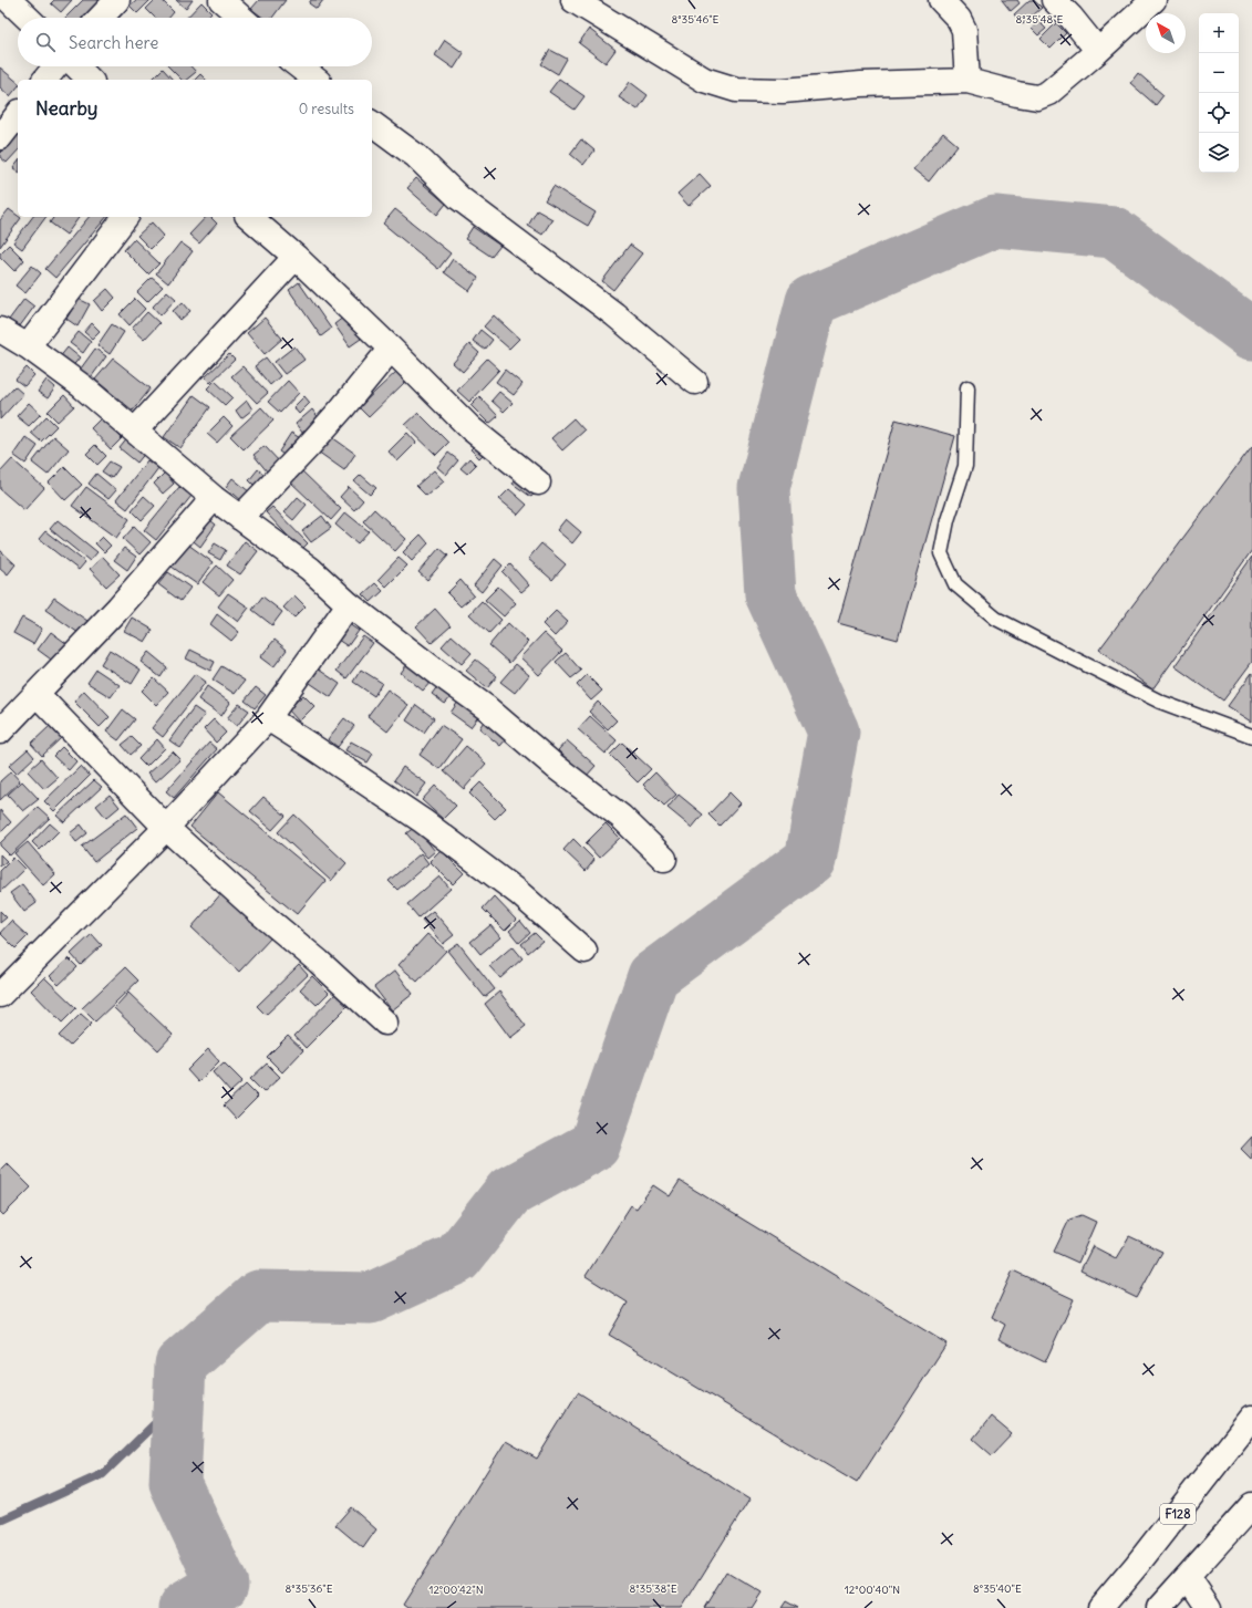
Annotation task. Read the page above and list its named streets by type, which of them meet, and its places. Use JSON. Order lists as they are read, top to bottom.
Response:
{
  "streets": {
    "street": ["F128"]
  },
  "north": "top left",
  "page": {
    "map_buttons": ["+", "−"],
    "search": "Search here",
    "heading": ["Nearby", "0 results"]
  },
  "coordinates": [
    "8°35'46\"E",
    "8°35'48\"E",
    "8°35'36\"E",
    "8°35'38\"E",
    "8°35'40\"E",
    "12°00'42\"N",
    "12°00'40\"N"
  ]
}
